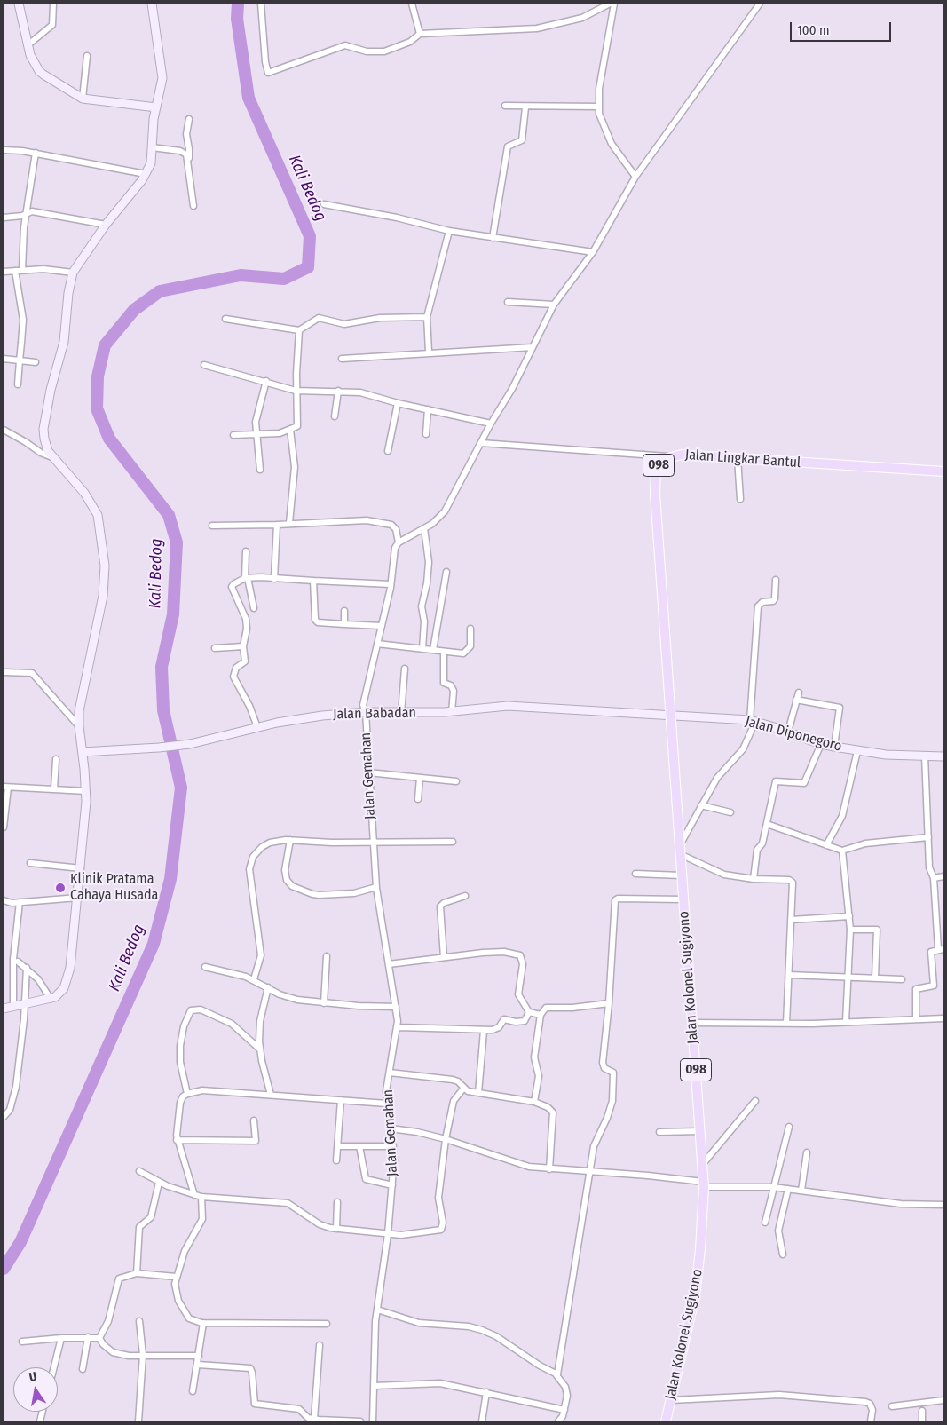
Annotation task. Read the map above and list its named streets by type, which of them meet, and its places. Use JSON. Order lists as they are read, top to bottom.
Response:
{
  "streets": {
    "main road": [
      "Jalan Lingkar Bantul",
      "098",
      "Jalan Babadan",
      "Jalan Diponegoro",
      "Jalan Kolonel Sugiyono"
    ],
    "street": ["Jalan Gemahan"]
  },
  "crossings": [
    ["Jalan Lingkar Bantul", "098"],
    ["098", "Jalan Babadan"],
    ["098", "Jalan Diponegoro"],
    ["098", "Jalan Kolonel Sugiyono"],
    ["Jalan Babadan", "Jalan Diponegoro"],
    ["Jalan Babadan", "Jalan Gemahan"],
    ["Jalan Babadan", "Jalan Kolonel Sugiyono"],
    ["Jalan Diponegoro", "Jalan Kolonel Sugiyono"]
  ],
  "water": ["Kali Bedog"],
  "places": ["Klinik Pratama Cahaya Husada"],
  "scale_bar": "100 m",
  "north": "top"
}
